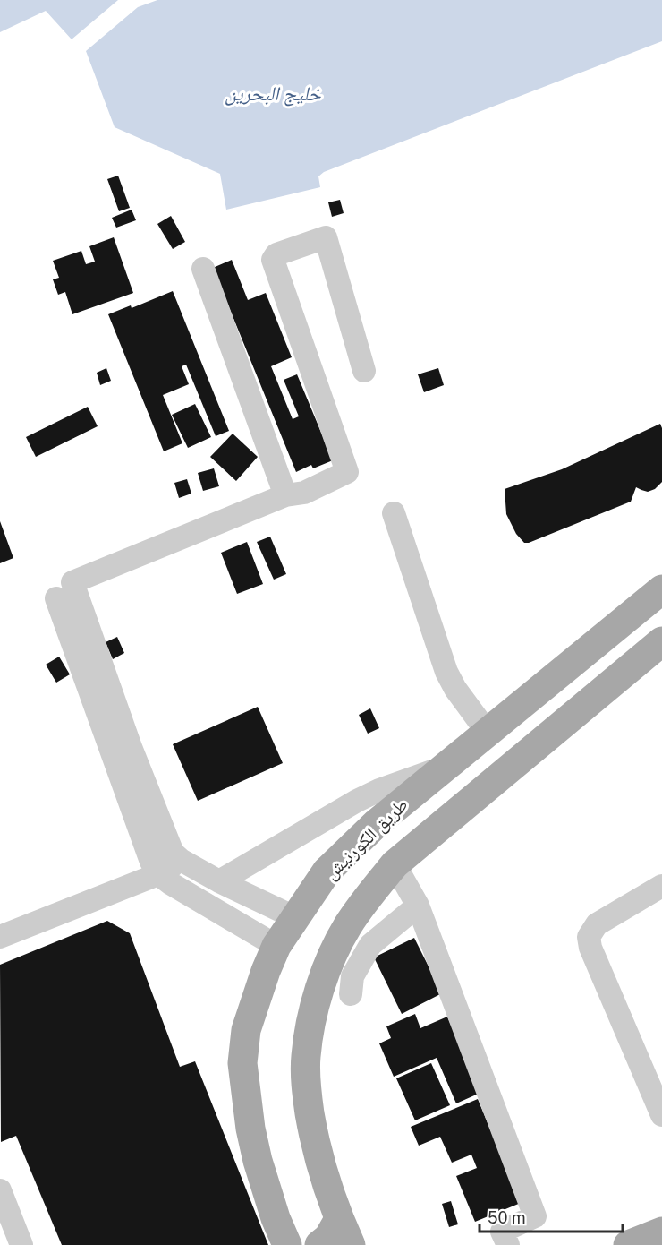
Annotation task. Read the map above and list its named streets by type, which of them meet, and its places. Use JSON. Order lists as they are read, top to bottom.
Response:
{
  "streets": {
    "main road": ["طريق الكورنيش"]
  },
  "water": ["خليج البحرين"],
  "scale_bar": "50 m"
}
